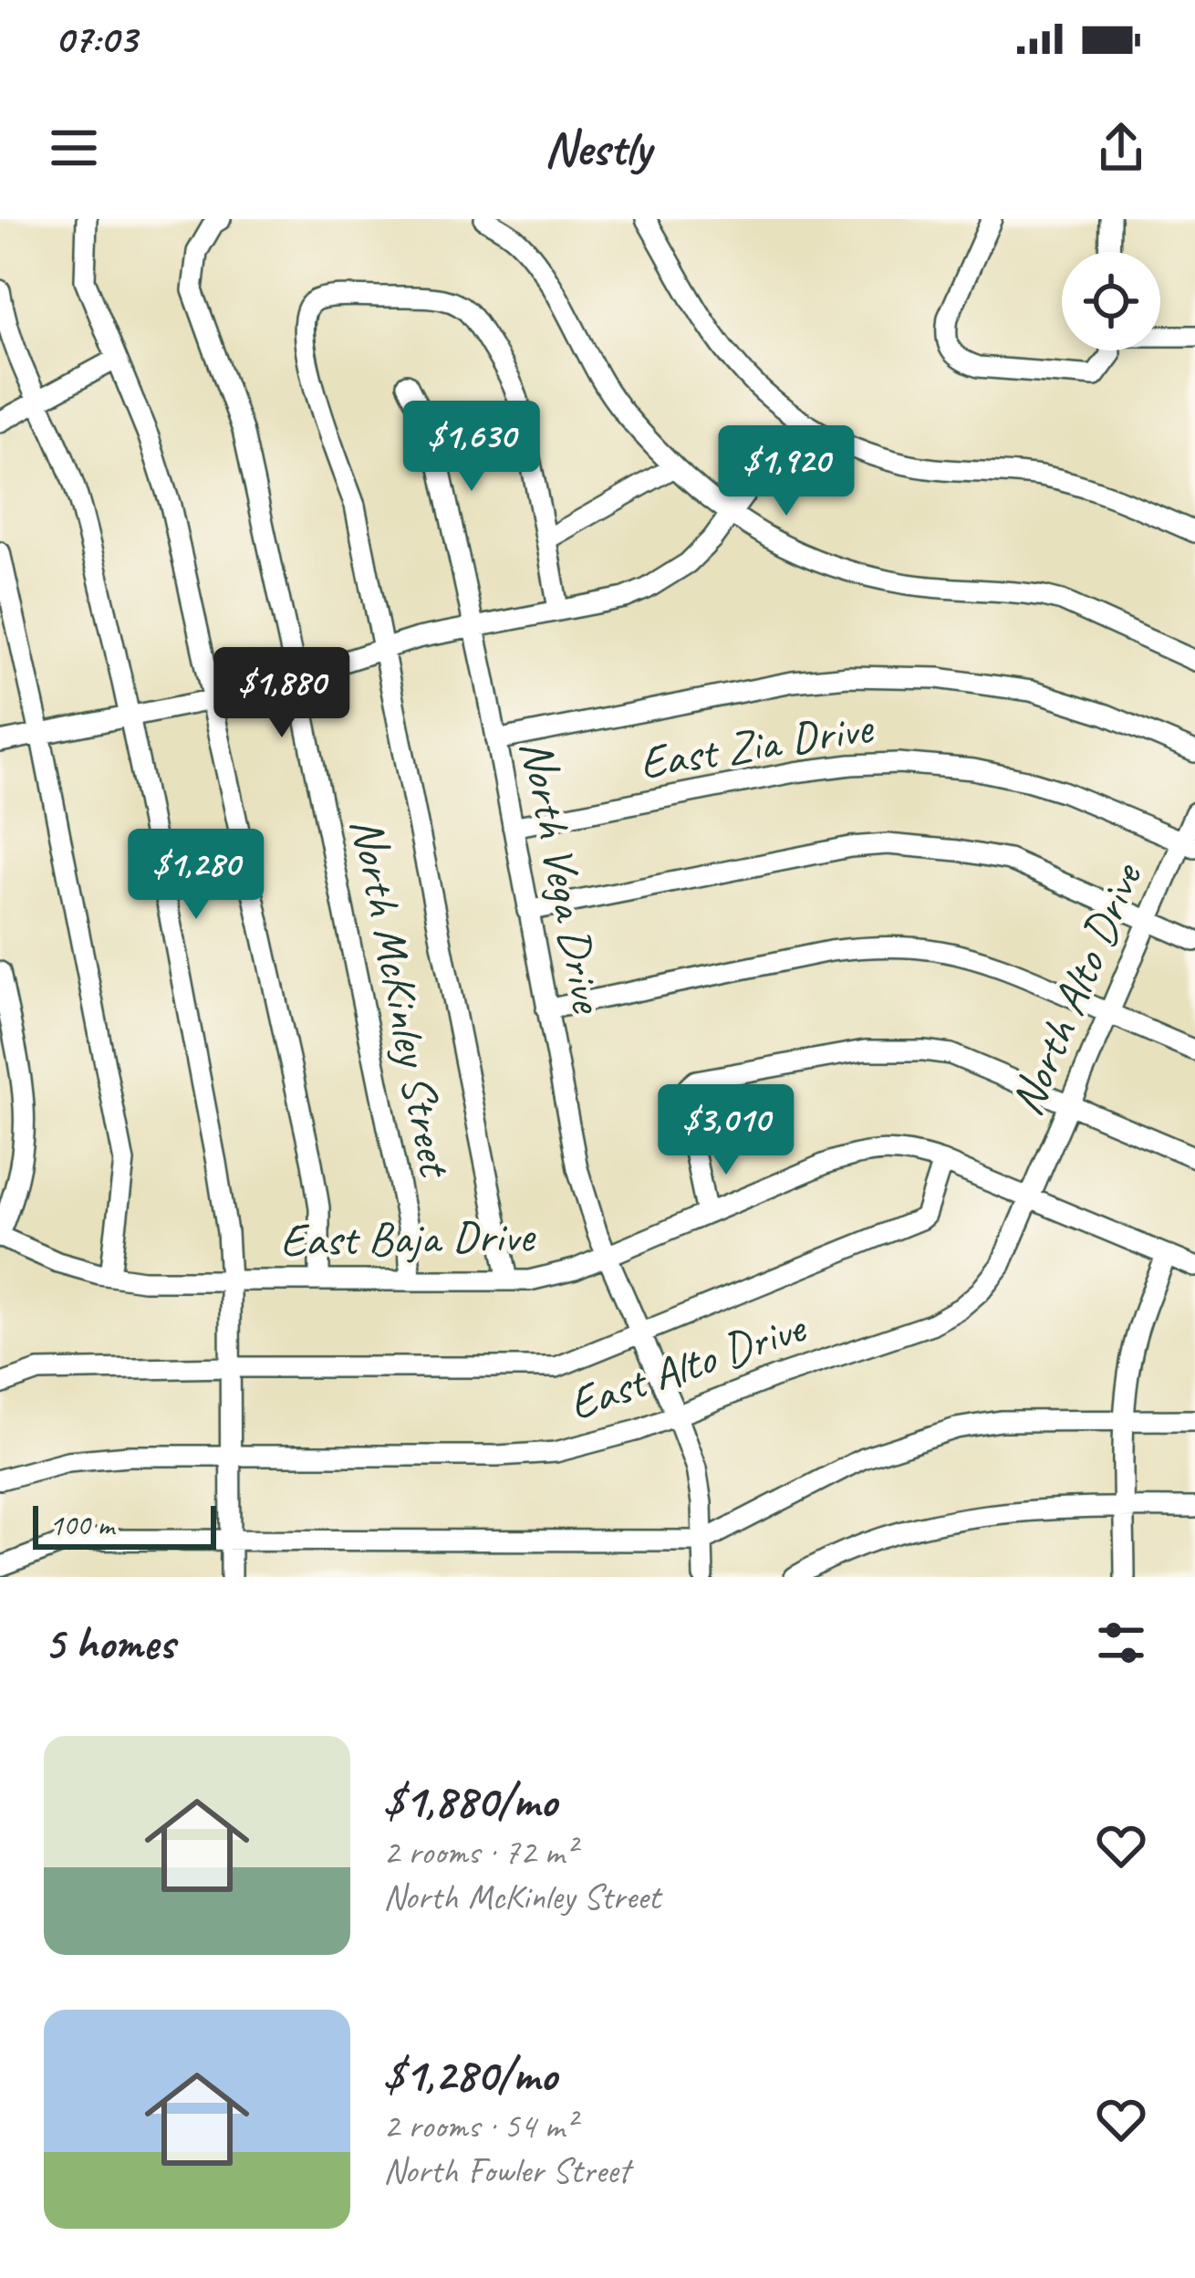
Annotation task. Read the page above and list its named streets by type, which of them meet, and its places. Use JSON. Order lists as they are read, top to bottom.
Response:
{
  "streets": {
    "street": [
      "East Zia Drive",
      "North Vega Drive",
      "North Alto Drive",
      "North McKinley Street",
      "East Baja Drive",
      "East Alto Drive"
    ]
  },
  "crossings": [
    ["East Zia Drive", "North Vega Drive"],
    ["East Zia Drive", "North Alto Drive"],
    ["North Vega Drive", "East Baja Drive"],
    ["North Vega Drive", "East Alto Drive"],
    ["North Alto Drive", "East Baja Drive"],
    ["North Alto Drive", "East Alto Drive"],
    ["North McKinley Street", "East Baja Drive"],
    ["East Baja Drive", "East Alto Drive"]
  ],
  "scale_bar": "100 m",
  "page": {
    "status": "07:03",
    "header": "Nestly",
    "price": [
      "$1,630",
      "$1,920",
      "$1,880",
      "$1,280",
      "$3,010"
    ],
    "scale": "100 m",
    "heading": "5 homes",
    "list": [
      {
        "name": "$1,880/mo",
        "note": "2 rooms · 72 m² · North McKinley Street"
      },
      {
        "name": "$1,280/mo",
        "note": "2 rooms · 54 m² · North Fowler Street"
      }
    ]
  }
}
